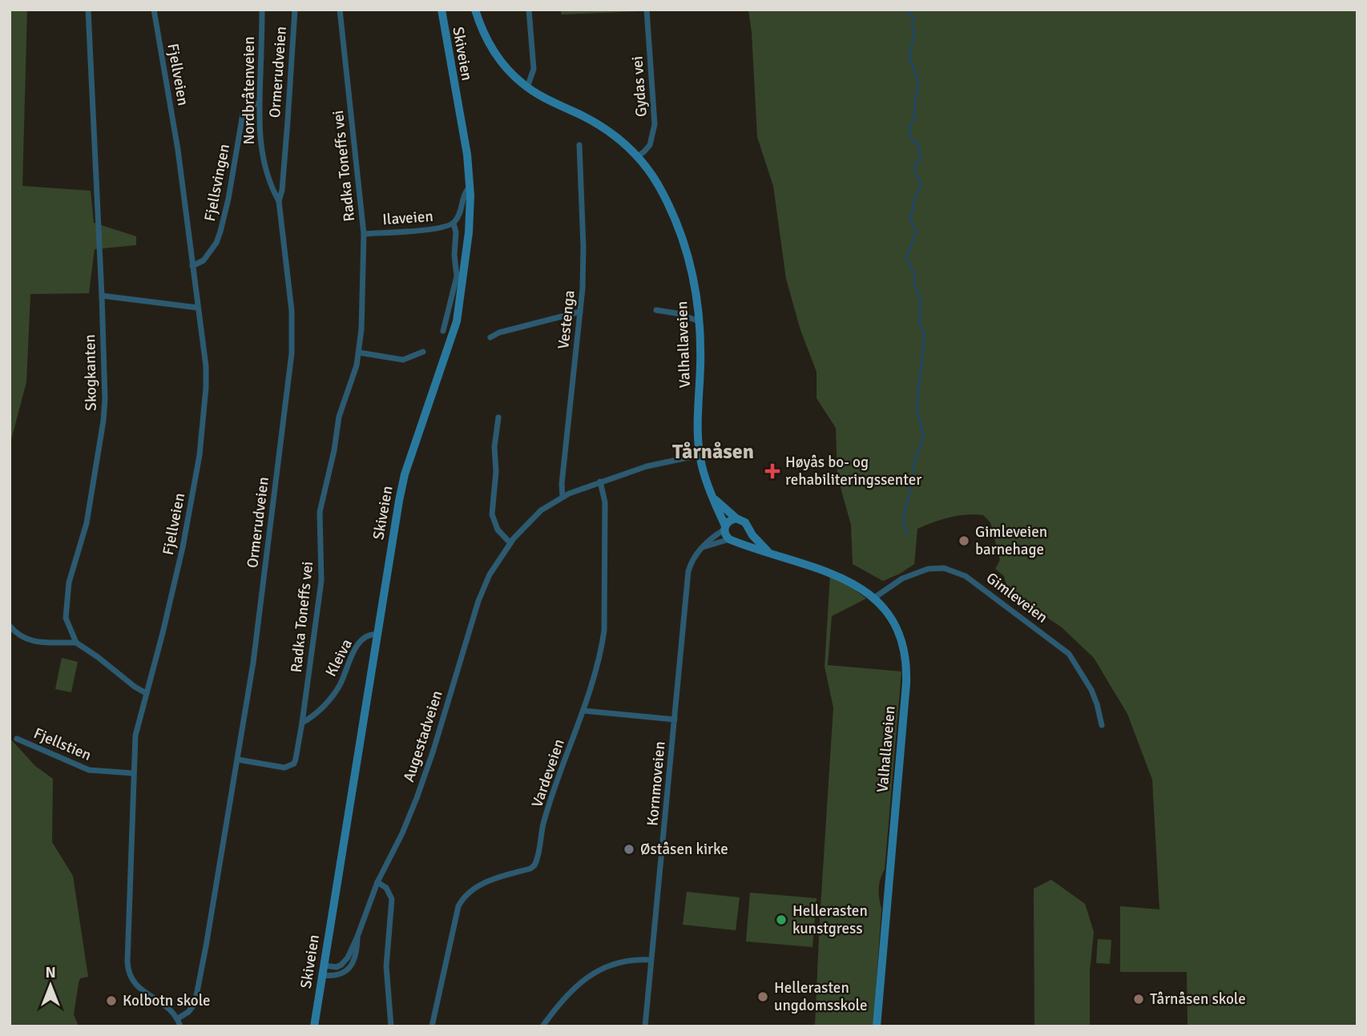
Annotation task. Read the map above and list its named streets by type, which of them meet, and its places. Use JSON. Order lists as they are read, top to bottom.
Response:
{
  "streets": {
    "street": [
      "Skiveien",
      "Ormerudveien",
      "Fjellveien",
      "Gydas vei",
      "Nordbråtenveien",
      "Radka Toneffs vei",
      "Fjellsvingen",
      "Ilaveien",
      "Vestenga",
      "Valhallaveien",
      "Skogkanten",
      "Gimleveien",
      "Kleiva",
      "Augestadveien",
      "Fjellstien",
      "Vardeveien",
      "Kornmoveien"
    ]
  },
  "crossings": [
    ["Skiveien", "Ilaveien"],
    ["Skiveien", "Kleiva"],
    ["Skiveien", "Augestadveien"],
    ["Ormerudveien", "Fjellveien"],
    ["Ormerudveien", "Nordbråtenveien"],
    ["Ormerudveien", "Radka Toneffs vei"],
    ["Fjellveien", "Fjellsvingen"],
    ["Fjellveien", "Fjellstien"],
    ["Gydas vei", "Valhallaveien"],
    ["Nordbråtenveien", "Fjellsvingen"],
    ["Radka Toneffs vei", "Ilaveien"],
    ["Radka Toneffs vei", "Kleiva"],
    ["Vestenga", "Augestadveien"],
    ["Valhallaveien", "Gimleveien"],
    ["Valhallaveien", "Augestadveien"],
    ["Valhallaveien", "Kornmoveien"],
    ["Augestadveien", "Vardeveien"]
  ],
  "districts": ["Tårnåsen"],
  "places": {
    "health": ["Høyås bo- og rehabiliteringssenter"],
    "other": [
      "Gimleveien barnehage",
      "Øståsen kirke",
      "Hellerasten kunstgress",
      "Hellerasten ungdomsskole",
      "Tårnåsen skole",
      "Kolbotn skole"
    ]
  },
  "north": "top"
}
